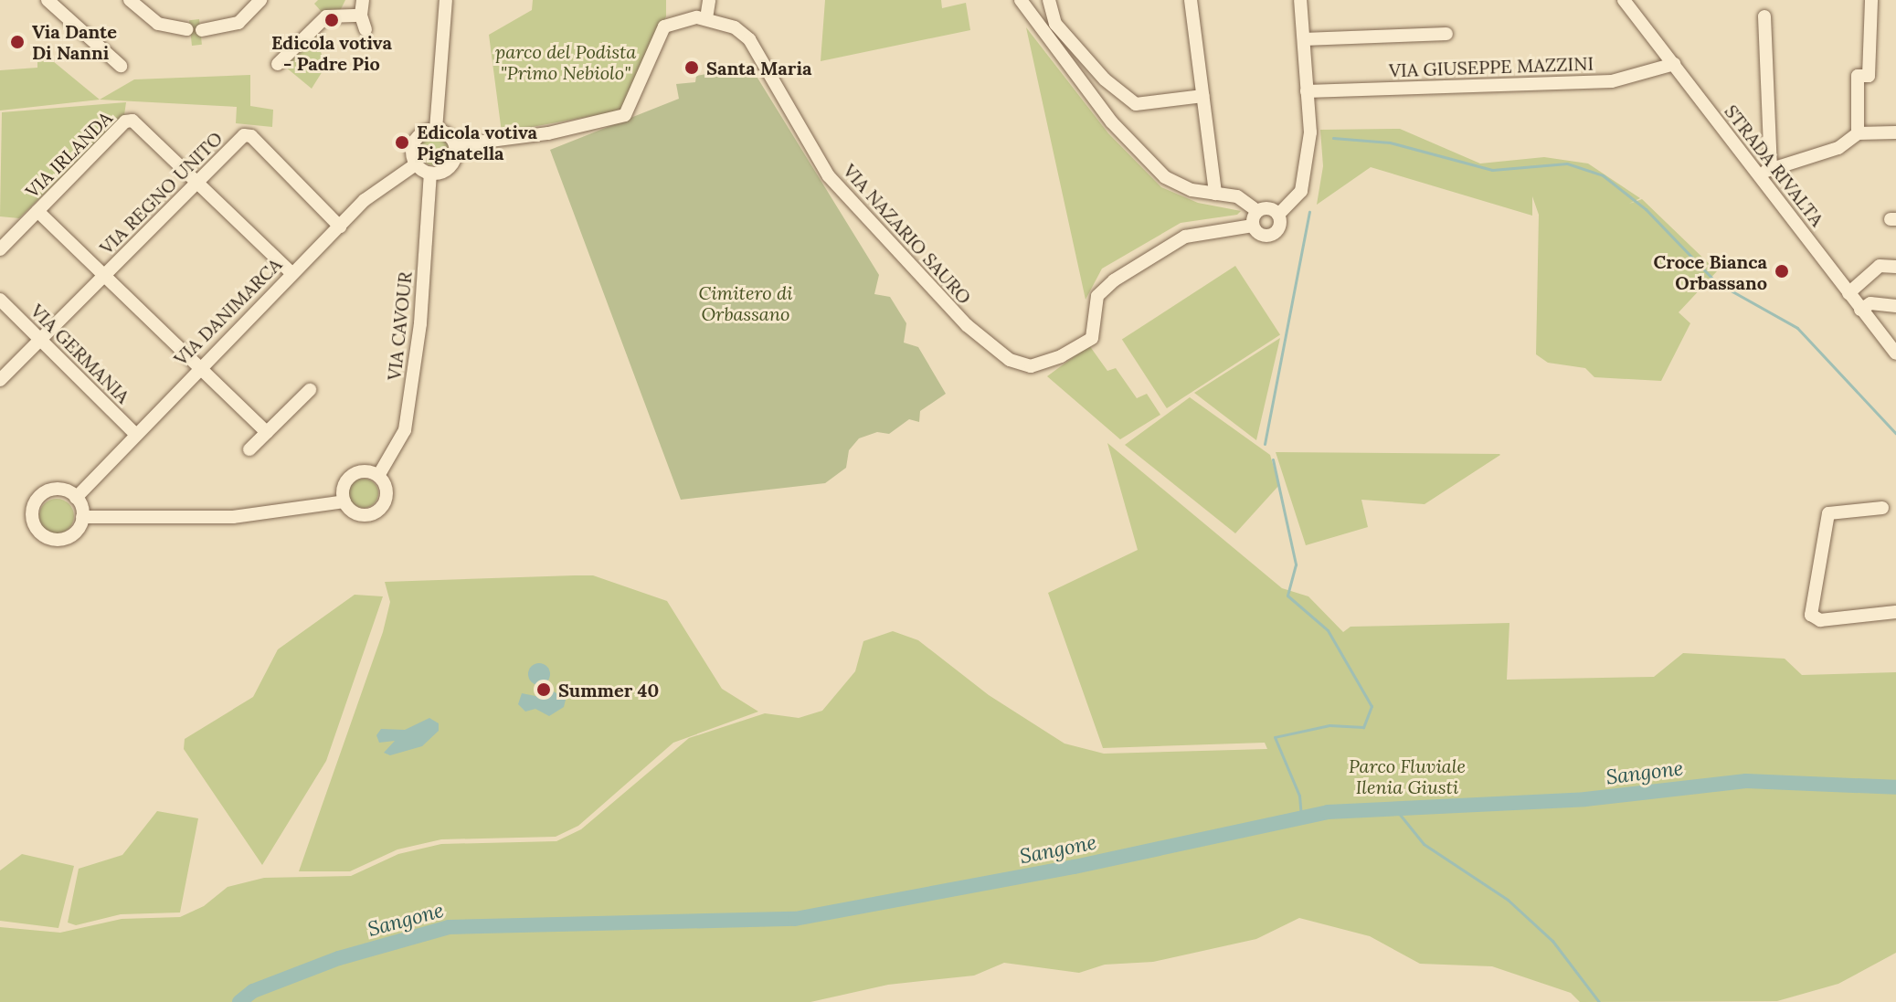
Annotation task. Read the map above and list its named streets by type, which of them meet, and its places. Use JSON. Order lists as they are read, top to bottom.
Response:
{
  "streets": {
    "street": [
      "VIA GIUSEPPE MAZZINI",
      "VIA IRLANDA",
      "STRADA RIVALTA",
      "VIA REGNO UNITO",
      "VIA NAZARIO SAURO",
      "VIA DANIMARCA",
      "VIA CAVOUR",
      "VIA GERMANIA"
    ]
  },
  "crossings": [
    ["VIA GIUSEPPE MAZZINI", "STRADA RIVALTA"],
    ["VIA IRLANDA", "VIA REGNO UNITO"],
    ["VIA REGNO UNITO", "VIA DANIMARCA"],
    ["VIA REGNO UNITO", "VIA GERMANIA"],
    ["VIA DANIMARCA", "VIA CAVOUR"],
    ["VIA DANIMARCA", "VIA GERMANIA"]
  ],
  "water": ["Sangone"],
  "parks": ["parco del Podista \"Primo Nebiolo\"", "Cimitero di Orbassano", "Parco Fluviale Ilenia Giusti"],
  "places": [
    "Edicola votiva - Padre Pio",
    "Via Dante Di Nanni",
    "Santa Maria",
    "Edicola votiva Pignatella",
    "Croce Bianca Orbassano",
    "Summer 40"
  ]
}
